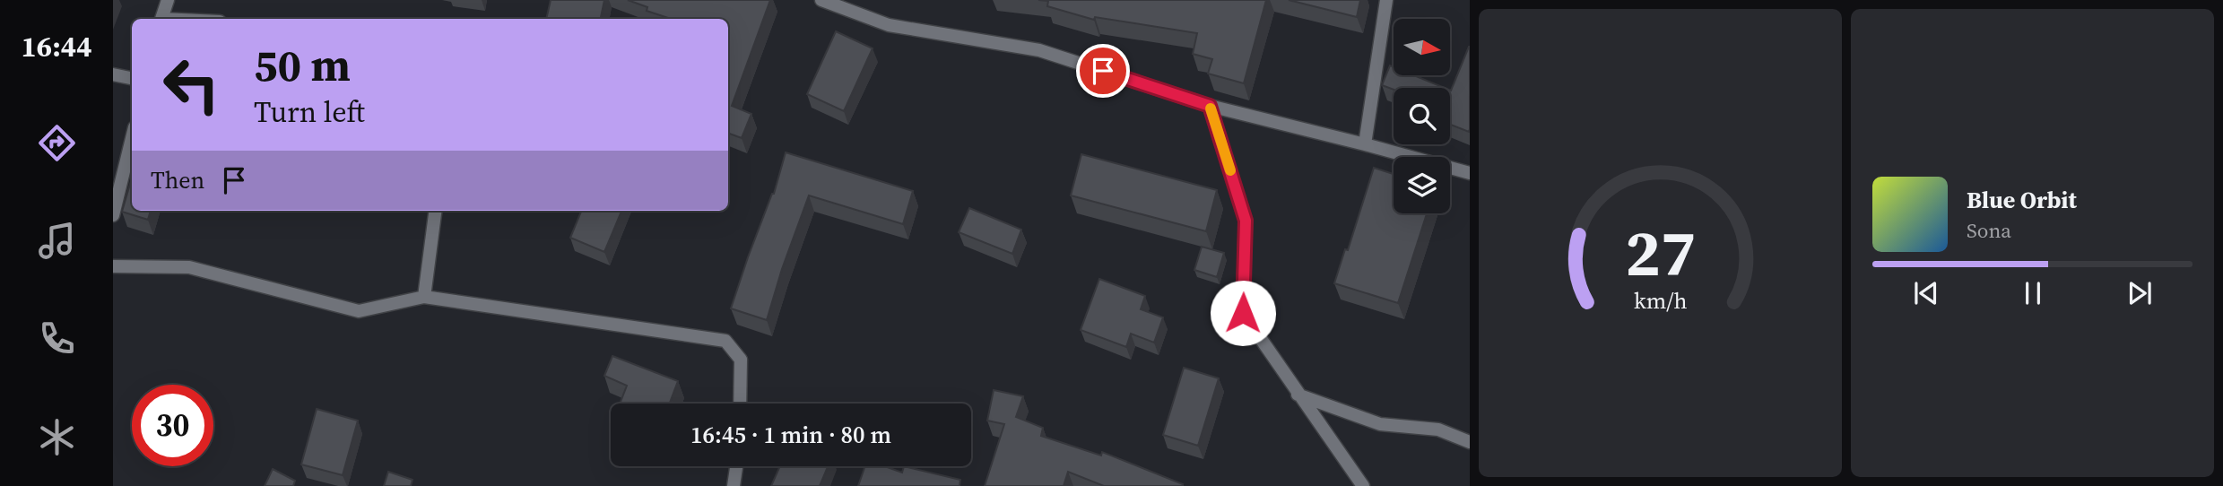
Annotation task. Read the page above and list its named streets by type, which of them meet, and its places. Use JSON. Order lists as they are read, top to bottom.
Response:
{
  "north": "right",
  "page": {
    "tabs": "16:44",
    "turn": ["50 m", "Turn left"],
    "then": "Then",
    "song": ["Blue Orbit", "Sona"],
    "limit": "30",
    "trip": "16:45 · 1 min · 80 m",
    "gauge": ["27", "km/h"]
  }
}
